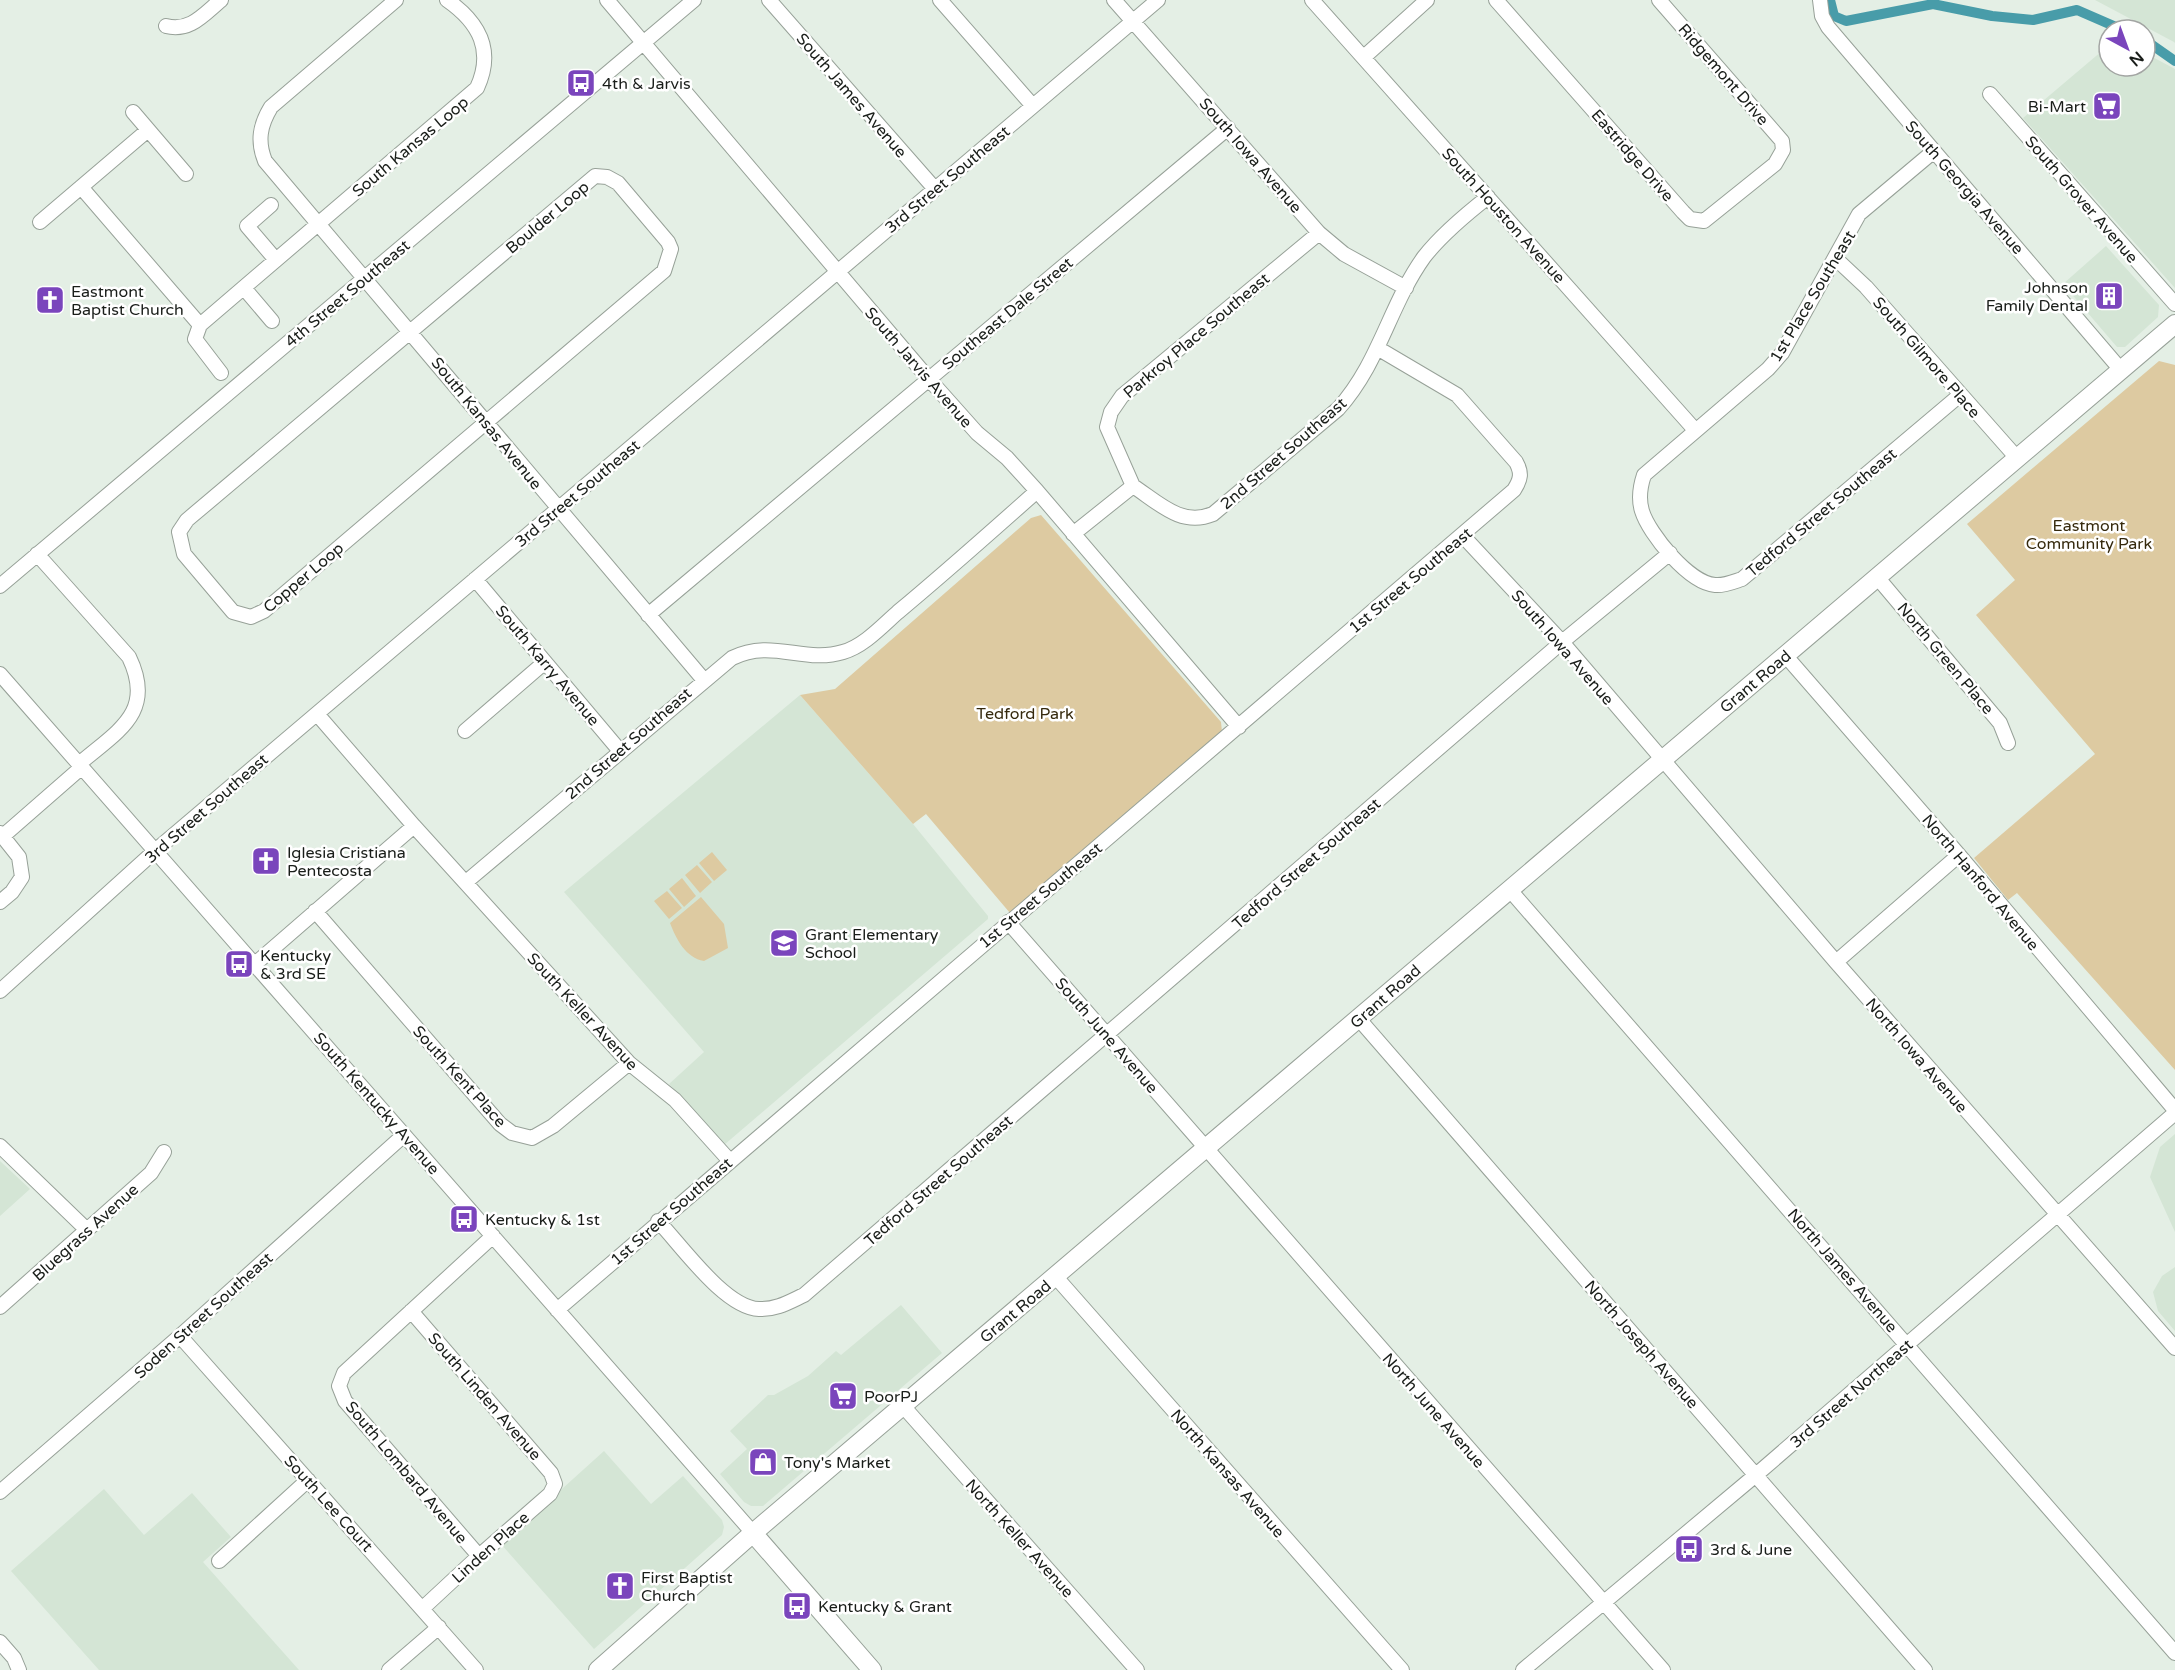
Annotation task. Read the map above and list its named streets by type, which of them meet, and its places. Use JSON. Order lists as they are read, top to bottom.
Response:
{
  "streets": {
    "main road": ["Grant Road"],
    "street": [
      "Ridgemont Drive",
      "South James Avenue",
      "South Kansas Loop",
      "South Iowa Avenue",
      "Eastridge Drive",
      "3rd Street Southeast",
      "South Georgia Avenue",
      "South Grover Avenue",
      "South Houston Avenue",
      "Boulder Loop",
      "4th Street Southeast",
      "1st Place Southeast",
      "Southeast Dale Street",
      "Parkroy Place Southeast",
      "South Gilmore Place",
      "South Jarvis Avenue",
      "South Kansas Avenue",
      "2nd Street Southeast",
      "Tedford Street Southeast",
      "Copper Loop",
      "1st Street Southeast",
      "North Green Place",
      "South Karry Avenue",
      "North Hanford Avenue",
      "South Keller Avenue",
      "South June Avenue",
      "North Iowa Avenue",
      "South Kent Place",
      "South Kentucky Avenue",
      "Bluegrass Avenue",
      "North James Avenue",
      "Soden Street Southeast",
      "North Joseph Avenue",
      "3rd Street Northeast",
      "South Linden Avenue",
      "North June Avenue",
      "South Lombard Avenue",
      "North Kansas Avenue",
      "South Lee Court",
      "North Keller Avenue",
      "Linden Place"
    ]
  },
  "crossings": [
    ["Ridgemont Drive", "Eastridge Drive"],
    ["South James Avenue", "3rd Street Southeast"],
    ["South Iowa Avenue", "3rd Street Southeast"],
    ["South Iowa Avenue", "Southeast Dale Street"],
    ["South Iowa Avenue", "Parkroy Place Southeast"],
    ["South Iowa Avenue", "2nd Street Southeast"],
    ["South Iowa Avenue", "Tedford Street Southeast"],
    ["South Iowa Avenue", "1st Street Southeast"],
    ["South Iowa Avenue", "Grant Road"],
    ["South Iowa Avenue", "North Iowa Avenue"],
    ["3rd Street Southeast", "South Jarvis Avenue"],
    ["3rd Street Southeast", "South Kansas Avenue"],
    ["3rd Street Southeast", "South Karry Avenue"],
    ["3rd Street Southeast", "South Kentucky Avenue"],
    ["South Georgia Avenue", "1st Place Southeast"],
    ["South Georgia Avenue", "Grant Road"],
    ["South Houston Avenue", "1st Place Southeast"],
    ["South Houston Avenue", "2nd Street Southeast"],
    ["Boulder Loop", "South Kansas Avenue"],
    ["Boulder Loop", "Copper Loop"],
    ["4th Street Southeast", "South Jarvis Avenue"],
    ["4th Street Southeast", "South Kansas Avenue"],
    ["1st Place Southeast", "South Gilmore Place"],
    ["1st Place Southeast", "Tedford Street Southeast"],
    ["Southeast Dale Street", "South Jarvis Avenue"],
    ["Southeast Dale Street", "South Kansas Avenue"],
    ["Parkroy Place Southeast", "2nd Street Southeast"],
    ["South Gilmore Place", "Tedford Street Southeast"],
    ["South Gilmore Place", "Grant Road"],
    ["South Jarvis Avenue", "2nd Street Southeast"],
    ["South Jarvis Avenue", "1st Street Southeast"],
    ["South Kansas Avenue", "2nd Street Southeast"],
    ["South Kansas Avenue", "Copper Loop"],
    ["2nd Street Southeast", "1st Street Southeast"],
    ["2nd Street Southeast", "South Karry Avenue"],
    ["2nd Street Southeast", "South Keller Avenue"],
    ["Tedford Street Southeast", "1st Street Southeast"],
    ["Tedford Street Southeast", "South June Avenue"],
    ["1st Street Southeast", "South Keller Avenue"],
    ["1st Street Southeast", "South June Avenue"],
    ["1st Street Southeast", "South Kentucky Avenue"],
    ["North Green Place", "Grant Road"],
    ["Grant Road", "North Hanford Avenue"],
    ["Grant Road", "South June Avenue"],
    ["Grant Road", "North Iowa Avenue"],
    ["Grant Road", "South Kentucky Avenue"],
    ["Grant Road", "North James Avenue"],
    ["Grant Road", "North Joseph Avenue"],
    ["Grant Road", "North June Avenue"],
    ["Grant Road", "North Kansas Avenue"],
    ["Grant Road", "North Keller Avenue"],
    ["North Hanford Avenue", "3rd Street Northeast"],
    ["South Keller Avenue", "South Kent Place"],
    ["South June Avenue", "North June Avenue"],
    ["North Iowa Avenue", "3rd Street Northeast"],
    ["South Kentucky Avenue", "Soden Street Southeast"],
    ["North James Avenue", "3rd Street Northeast"],
    ["Soden Street Southeast", "South Lee Court"],
    ["North Joseph Avenue", "3rd Street Northeast"],
    ["3rd Street Northeast", "North June Avenue"],
    ["South Linden Avenue", "South Lombard Avenue"],
    ["South Linden Avenue", "Linden Place"],
    ["South Lombard Avenue", "Linden Place"],
    ["South Lee Court", "Linden Place"]
  ],
  "parks": ["Eastmont Community Park", "Tedford Park"],
  "places": {
    "bus stop": [
      "4th & Jarvis",
      "Kentucky & 3rd SE",
      "Kentucky & 1st",
      "3rd & June",
      "Kentucky & Grant"
    ],
    "supermarket": ["Bi-Mart", "PoorPJ"],
    "building": ["Johnson Family Dental"],
    "church": ["Eastmont Baptist Church", "Iglesia Cristiana Pentecosta", "First Baptist Church"],
    "school or university": ["Grant Elementary School"],
    "shop": ["Tony's Market"]
  },
  "north": "bottom right"
}
